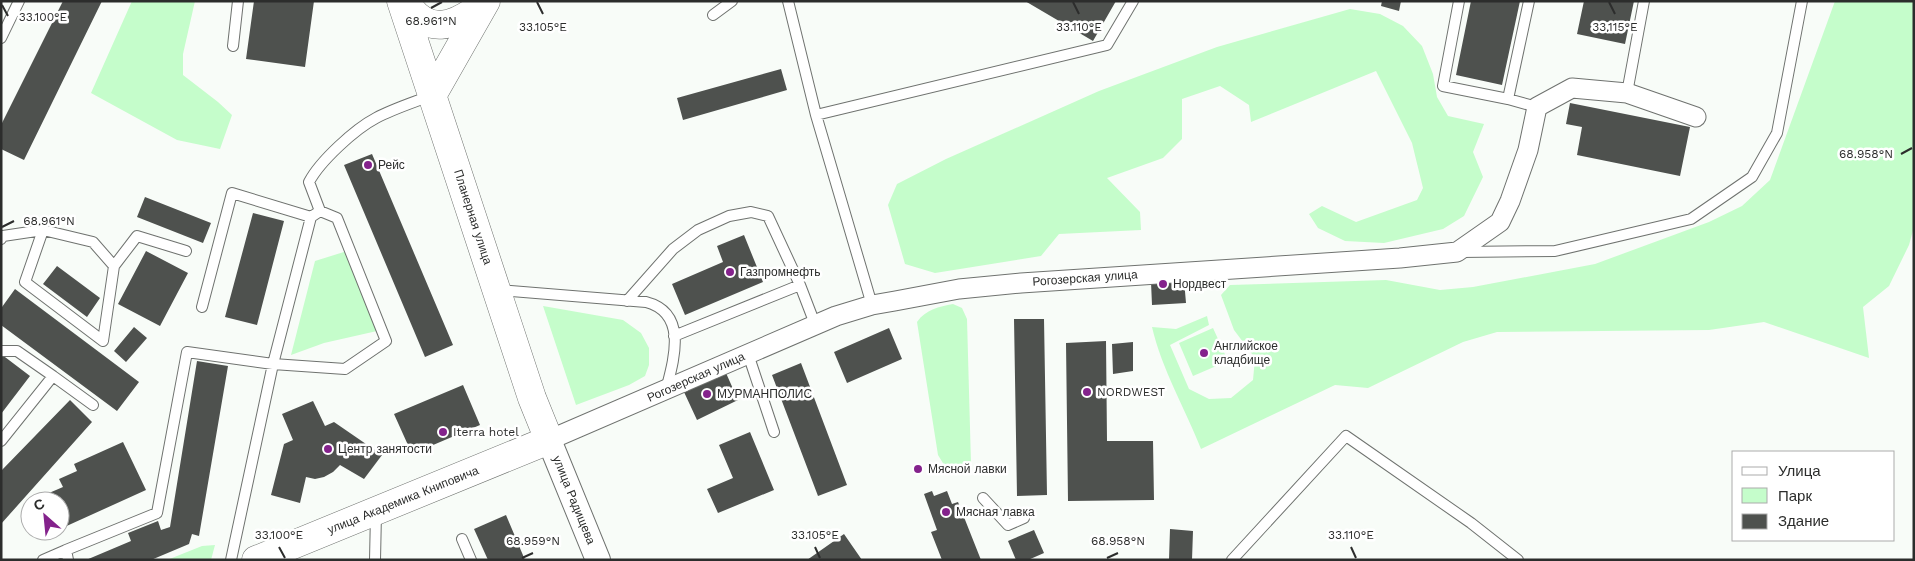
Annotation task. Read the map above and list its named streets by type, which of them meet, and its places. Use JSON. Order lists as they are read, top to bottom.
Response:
{
  "streets": {
    "main road": ["Планерная улица", "улица Академика Книповича"],
    "street": ["Рогозерская улица", "улица Радищева"]
  },
  "crossings": [
    ["Планерная улица", "Рогозерская улица"],
    ["Планерная улица", "улица Академика Книповича"],
    ["Планерная улица", "улица Радищева"],
    ["Рогозерская улица", "улица Академика Книповича"],
    ["Рогозерская улица", "улица Радищева"],
    ["улица Академика Книповича", "улица Радищева"]
  ],
  "places": [
    "Рейс",
    "Газпромнефть",
    "Нордвест",
    "Английское кладбище",
    "NORDWEST",
    "МУРМАНПОЛИС",
    "Iterra hotel",
    "Центр занятости",
    "Мясной лавки",
    "Мясная лавка"
  ],
  "legend": ["Улица", "Парк", "Здание"],
  "north": "top left",
  "coordinates": [
    "33.100°E",
    "68.961°N",
    "33.105°E",
    "33.110°E",
    "33.115°E",
    "68.958°N",
    "68.959°N"
  ]
}
